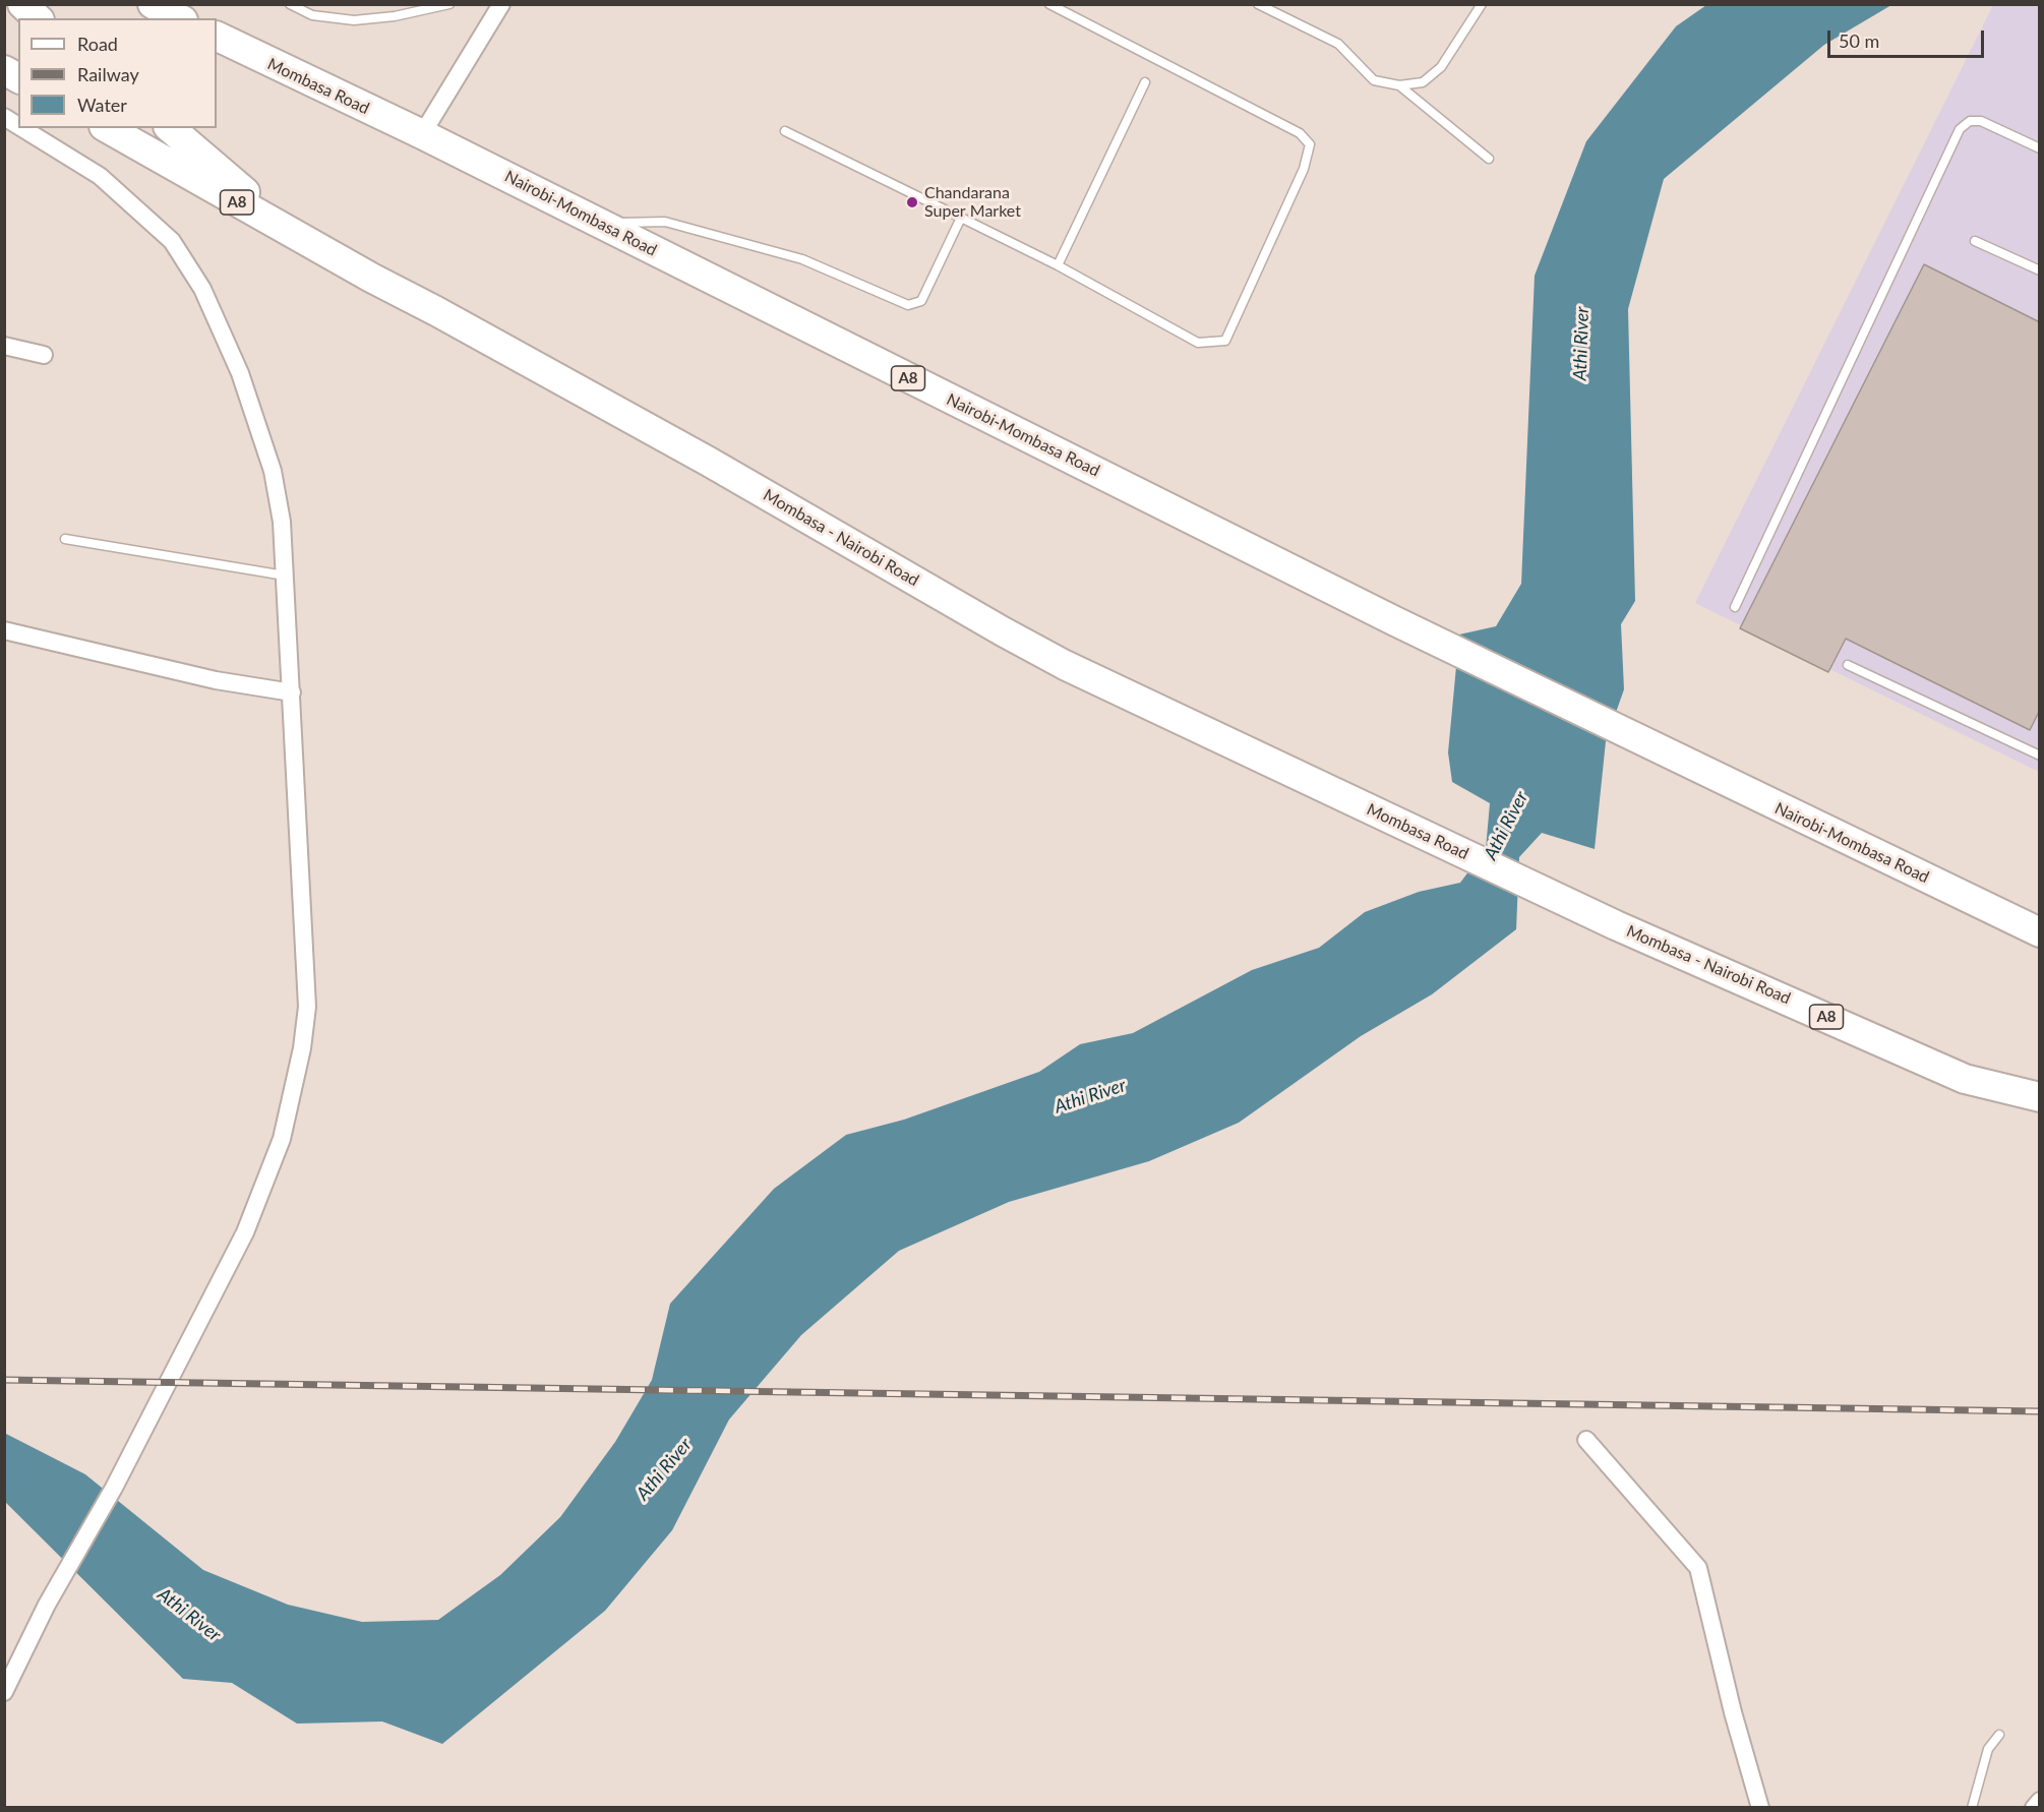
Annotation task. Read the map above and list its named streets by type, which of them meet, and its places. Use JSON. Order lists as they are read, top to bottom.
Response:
{
  "streets": {
    "highway": [
      "Mombasa Road",
      "A8",
      "Nairobi-Mombasa Road",
      "Mombasa - Nairobi Road"
    ]
  },
  "crossings": [
    ["Mombasa Road", "Nairobi-Mombasa Road"],
    ["Mombasa Road", "Mombasa - Nairobi Road"],
    ["A8", "Mombasa - Nairobi Road"]
  ],
  "water": ["Athi River"],
  "places": ["Chandarana Super Market"],
  "legend": ["Road", "Railway", "Water"],
  "scale_bar": "50 m"
}
